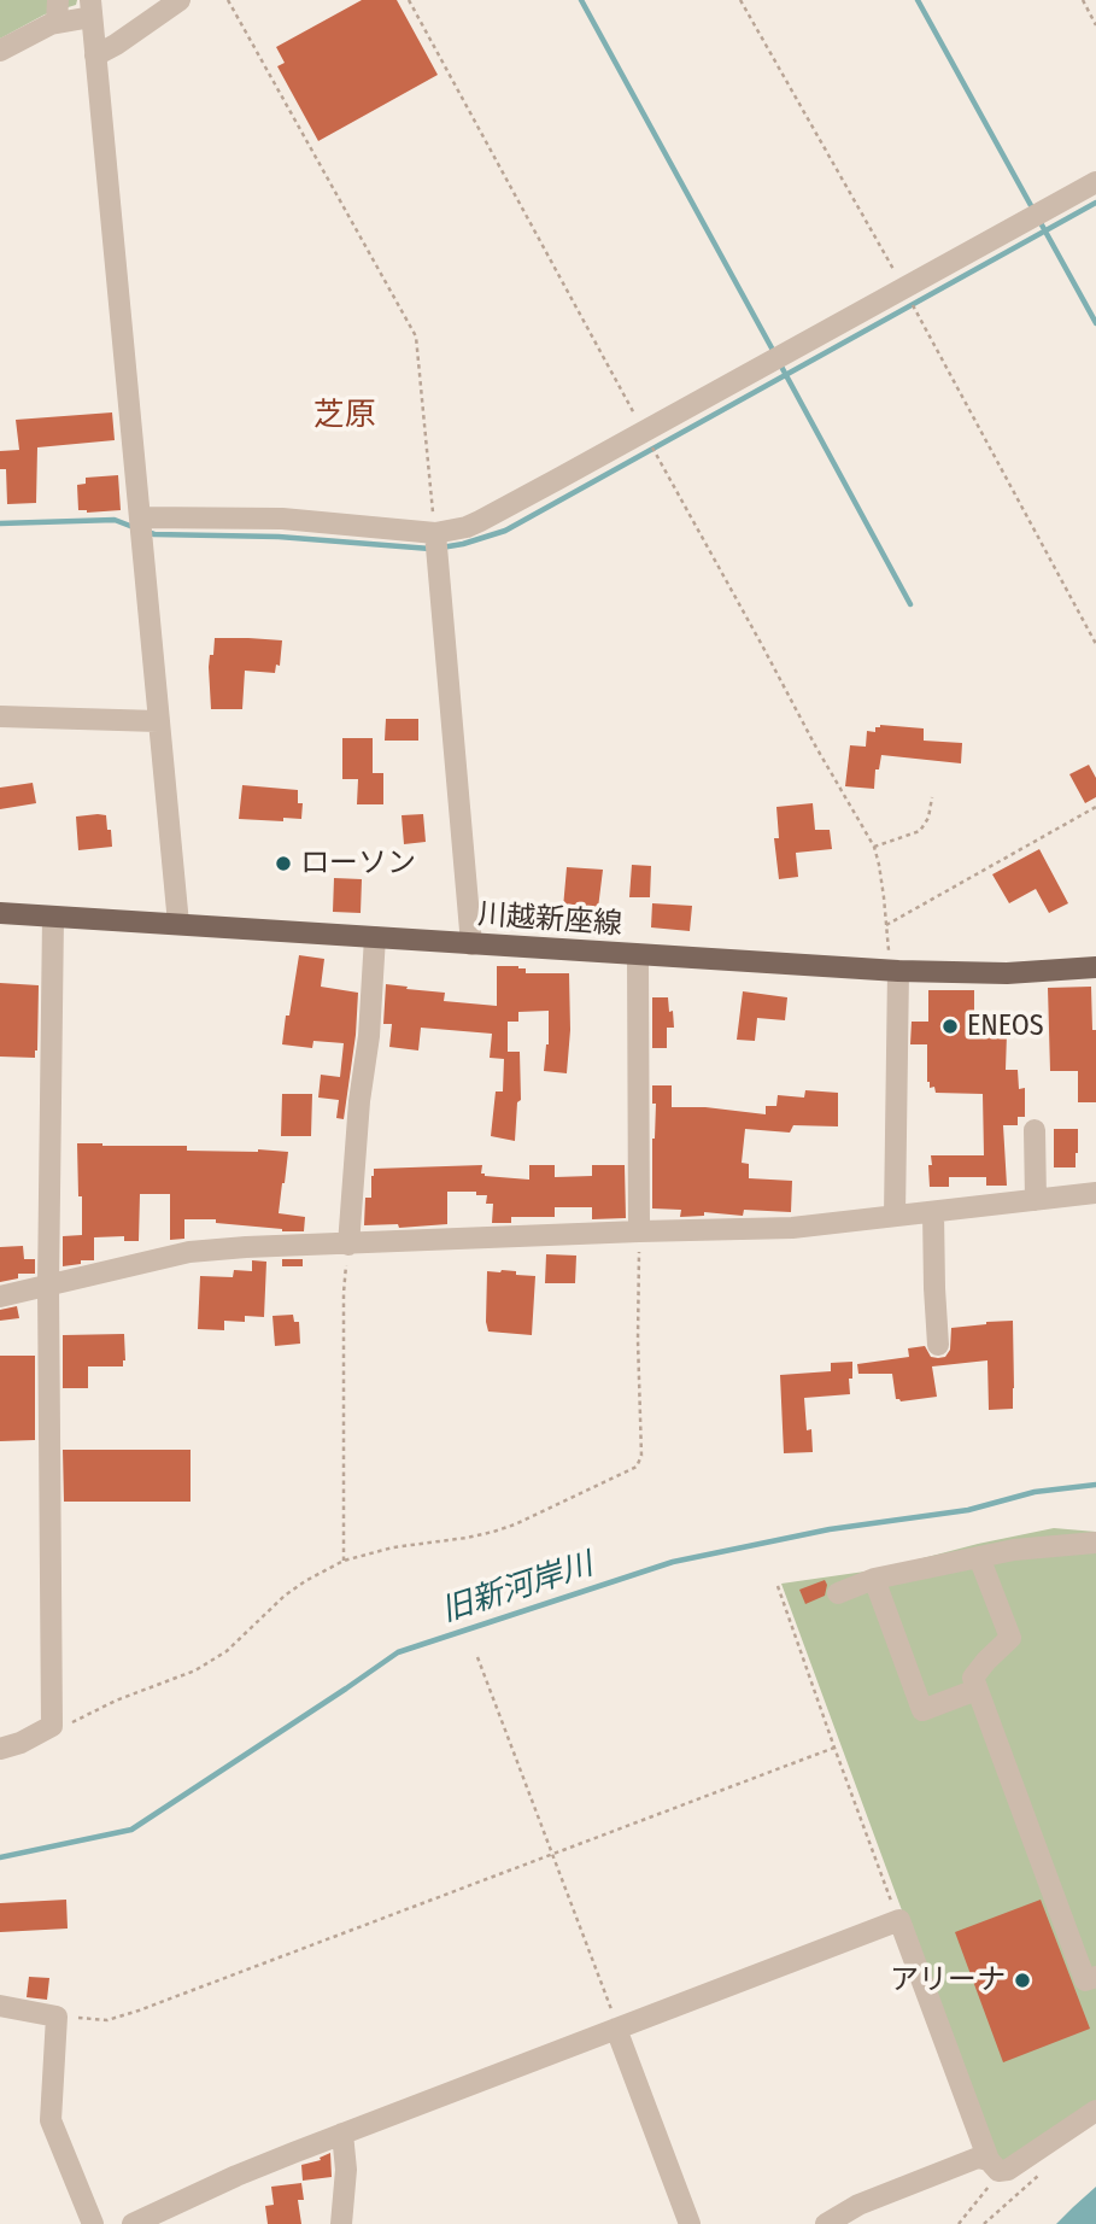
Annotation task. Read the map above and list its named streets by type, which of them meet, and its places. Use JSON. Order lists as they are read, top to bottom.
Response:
{
  "streets": {
    "main road": ["川越新座線"]
  },
  "districts": ["芝原"],
  "water": ["旧新河岸川"],
  "places": ["ローソン", "ENEOS", "アリーナ"]
}
